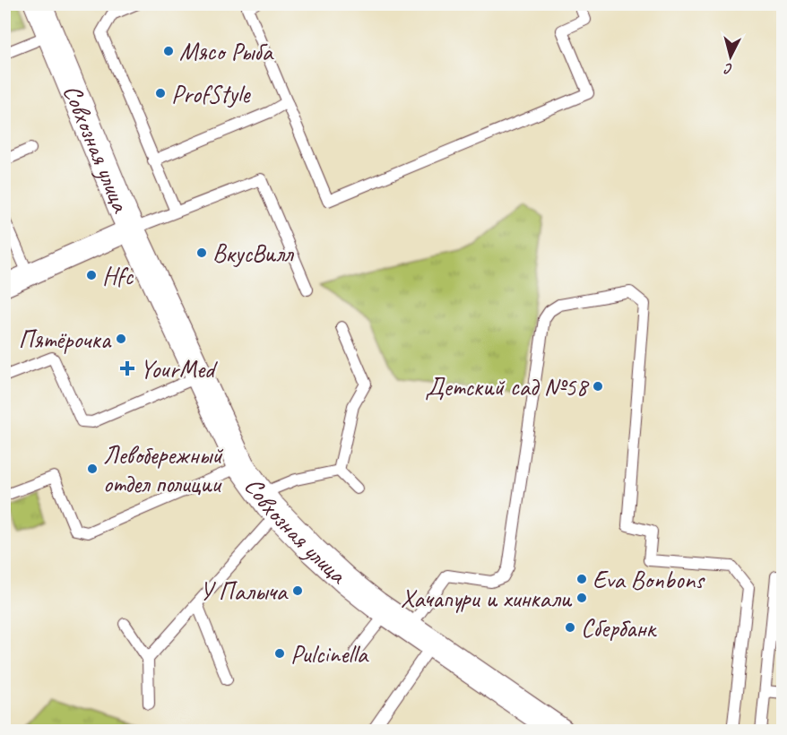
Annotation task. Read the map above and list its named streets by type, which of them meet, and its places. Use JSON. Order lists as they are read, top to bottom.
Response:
{
  "streets": {
    "street": ["Совхозная улица"]
  },
  "places": {
    "other": [
      "Мясо Рыба",
      "ProfStyle",
      "ВкусВилл",
      "Hfc",
      "Пятёрочка",
      "Детский сад №58",
      "Левобережный отдел полиции",
      "Eva Bonbons",
      "У Палыча",
      "Хачапури и хинкали",
      "Сбербанк",
      "Pulcinella"
    ],
    "health": ["YourMed"]
  },
  "north": "bottom"
}
